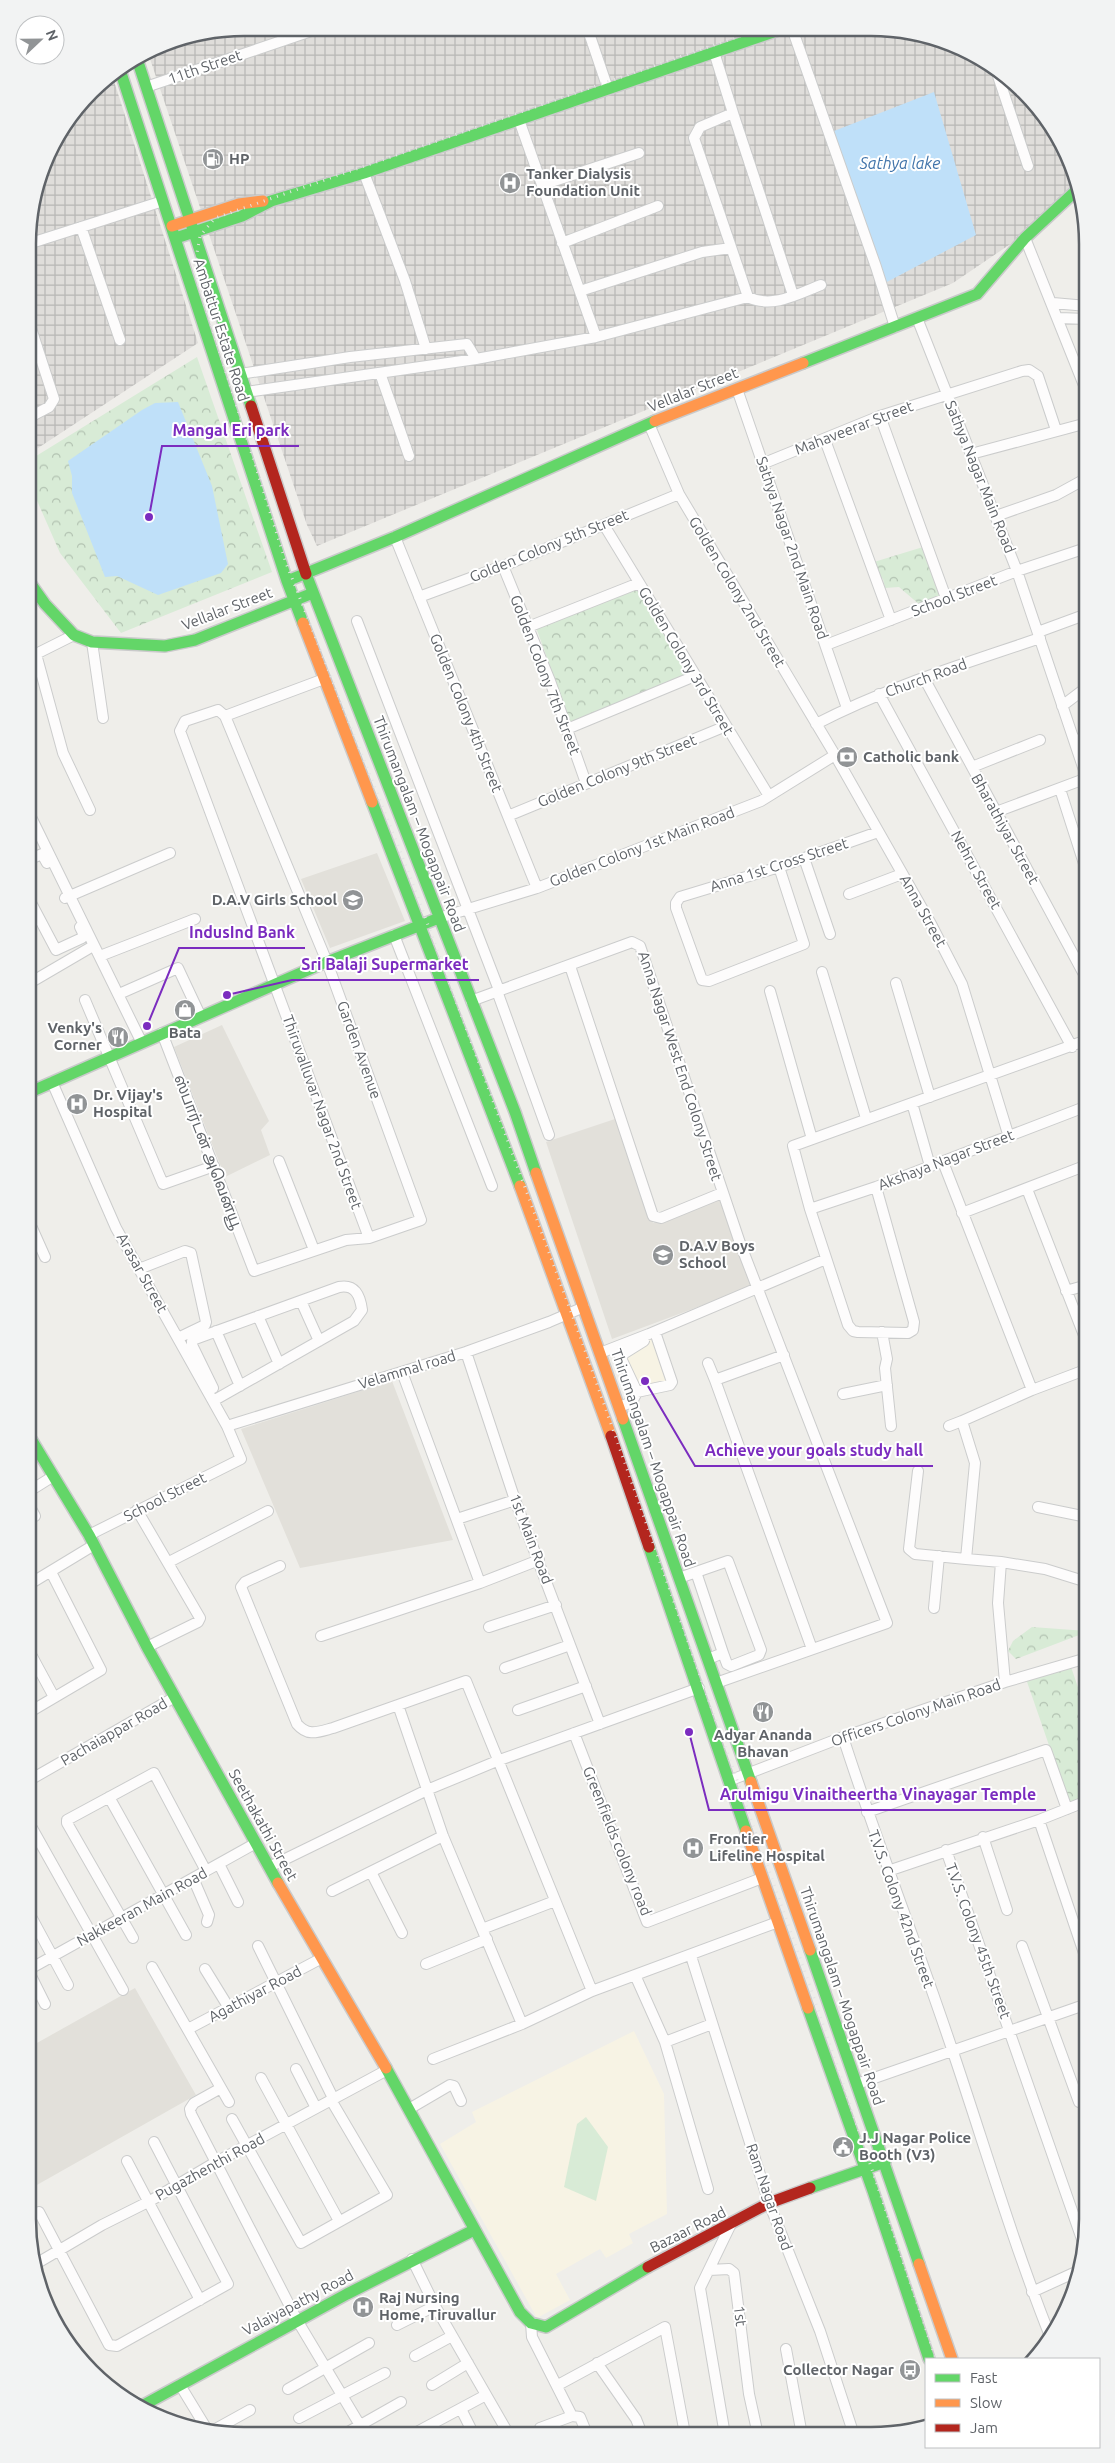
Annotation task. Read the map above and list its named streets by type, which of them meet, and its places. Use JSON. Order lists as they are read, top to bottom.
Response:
{
  "streets": {
    "main road": [
      "Ambattur Estate Road",
      "Vellalar Street",
      "Thirumangalam – Mogappair Road",
      "Seethakathi Street",
      "Bazaar Road",
      "Valaiyapathy Road"
    ],
    "street": [
      "11th Street",
      "Mahaveerar Street",
      "Sathya Nagar Main Road",
      "Golden Colony 5th Street",
      "Sathya Nagar 2nd Main Road",
      "Golden Colony 2nd Street",
      "School Street",
      "Golden Colony 3rd Street",
      "Golden Colony 7th Street",
      "Church Road",
      "Golden Colony 4th Street",
      "Golden Colony 9th Street",
      "Bharathiyar Street",
      "Golden Colony 1st Main Road",
      "Anna 1st Cross Street",
      "Nehru Street",
      "Anna Street",
      "Garden Avenue",
      "Anna Nagar West End Colony Street",
      "Thiruvalluvar Nagar 2nd Street",
      "ஸ்பார்டன் அவென்யூ",
      "Akshaya Nagar Street",
      "Arasar Street",
      "Velammal road",
      "1st Main Road",
      "Officers Colony Main Road",
      "Pachaiappar Road",
      "Greenfields colony road",
      "Nakkeeran Main Road",
      "T.V.S. Colony 42nd Street",
      "T.V.S. Colony 45th Street",
      "Agathiyar Road",
      "Pugazhenthi Road",
      "Ram Nagar Road",
      "1st"
    ]
  },
  "crossings": [
    ["11th Street", "Ambattur Estate Road"],
    ["Ambattur Estate Road", "Vellalar Street"],
    ["Ambattur Estate Road", "Thirumangalam – Mogappair Road"],
    ["Vellalar Street", "Sathya Nagar Main Road"],
    ["Vellalar Street", "Sathya Nagar 2nd Main Road"],
    ["Vellalar Street", "Golden Colony 2nd Street"],
    ["Vellalar Street", "Golden Colony 4th Street"],
    ["Vellalar Street", "Thirumangalam – Mogappair Road"],
    ["Mahaveerar Street", "Sathya Nagar Main Road"],
    ["Mahaveerar Street", "Sathya Nagar 2nd Main Road"],
    ["Sathya Nagar Main Road", "School Street"],
    ["Sathya Nagar Main Road", "Church Road"],
    ["Golden Colony 5th Street", "Golden Colony 2nd Street"],
    ["Golden Colony 5th Street", "Golden Colony 3rd Street"],
    ["Golden Colony 5th Street", "Golden Colony 7th Street"],
    ["Golden Colony 5th Street", "Golden Colony 4th Street"],
    ["Sathya Nagar 2nd Main Road", "School Street"],
    ["Sathya Nagar 2nd Main Road", "Church Road"],
    ["Golden Colony 2nd Street", "Church Road"],
    ["Golden Colony 2nd Street", "Golden Colony 1st Main Road"],
    ["Golden Colony 2nd Street", "Anna Street"],
    ["School Street", "Arasar Street"],
    ["School Street", "Seethakathi Street"],
    ["Golden Colony 3rd Street", "Golden Colony 9th Street"],
    ["Golden Colony 3rd Street", "Golden Colony 1st Main Road"],
    ["Golden Colony 7th Street", "Golden Colony 9th Street"],
    ["Church Road", "Bharathiyar Street"],
    ["Church Road", "Nehru Street"],
    ["Golden Colony 4th Street", "Golden Colony 9th Street"],
    ["Golden Colony 4th Street", "Golden Colony 1st Main Road"],
    ["Thirumangalam – Mogappair Road", "Golden Colony 1st Main Road"],
    ["Thirumangalam – Mogappair Road", "Anna Nagar West End Colony Street"],
    ["Thirumangalam – Mogappair Road", "Velammal road"],
    ["Thirumangalam – Mogappair Road", "Officers Colony Main Road"],
    ["Thirumangalam – Mogappair Road", "Bazaar Road"],
    ["Golden Colony 1st Main Road", "Anna Street"],
    ["Anna 1st Cross Street", "Anna Street"],
    ["Anna Street", "Akshaya Nagar Street"],
    ["Garden Avenue", "Thiruvalluvar Nagar 2nd Street"],
    ["Arasar Street", "Velammal road"],
    ["Velammal road", "1st Main Road"],
    ["Officers Colony Main Road", "T.V.S. Colony 42nd Street"],
    ["Pachaiappar Road", "Seethakathi Street"],
    ["Seethakathi Street", "Nakkeeran Main Road"],
    ["Seethakathi Street", "Agathiyar Road"],
    ["Seethakathi Street", "Pugazhenthi Road"],
    ["Seethakathi Street", "Bazaar Road"],
    ["Seethakathi Street", "Valaiyapathy Road"],
    ["Ram Nagar Road", "Bazaar Road"]
  ],
  "water": ["Sathya lake"],
  "places": {
    "fuel station": ["HP"],
    "hospital": [
      "Tanker Dialysis Foundation Unit",
      "Dr. Vijay's Hospital",
      "Frontier Lifeline Hospital",
      "Raj Nursing Home, Tiruvallur"
    ],
    "other": [
      "Mangal Eri park",
      "Sri Balaji Supermarket",
      "IndusInd Bank",
      "Achieve your goals study hall",
      "Arulmigu Vinaitheertha Vinayagar Temple"
    ],
    "bank": ["Catholic bank"],
    "school or university": ["D.A.V Girls School", "D.A.V Boys School"],
    "shop": ["Bata"],
    "restaurant": ["Venky's Corner", "Adyar Ananda Bhavan"],
    "public building": ["J.J Nagar Police Booth (V3)"],
    "bus stop": ["Collector Nagar"]
  },
  "legend": ["Fast", "Slow", "Jam"],
  "north": "right"
}
